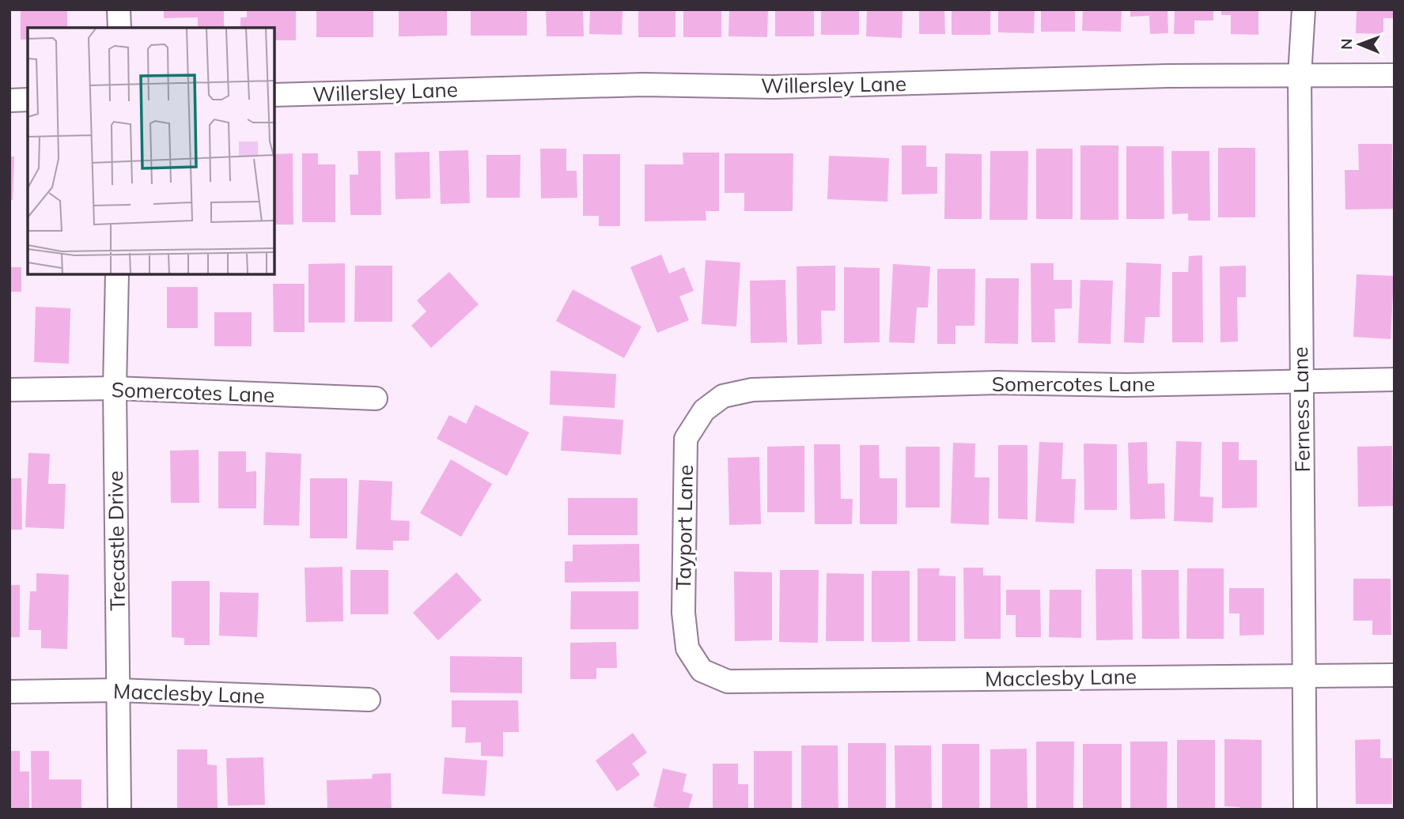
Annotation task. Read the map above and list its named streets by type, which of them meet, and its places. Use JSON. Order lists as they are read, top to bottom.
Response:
{
  "streets": {
    "street": [
      "Willersley Lane",
      "Somercotes Lane",
      "Ferness Lane",
      "Tayport Lane",
      "Trecastle Drive",
      "Macclesby Lane"
    ]
  },
  "crossings": [
    ["Willersley Lane", "Ferness Lane"],
    ["Somercotes Lane", "Ferness Lane"],
    ["Somercotes Lane", "Tayport Lane"],
    ["Somercotes Lane", "Trecastle Drive"],
    ["Ferness Lane", "Macclesby Lane"],
    ["Tayport Lane", "Macclesby Lane"],
    ["Trecastle Drive", "Macclesby Lane"]
  ],
  "north": "left"
}
